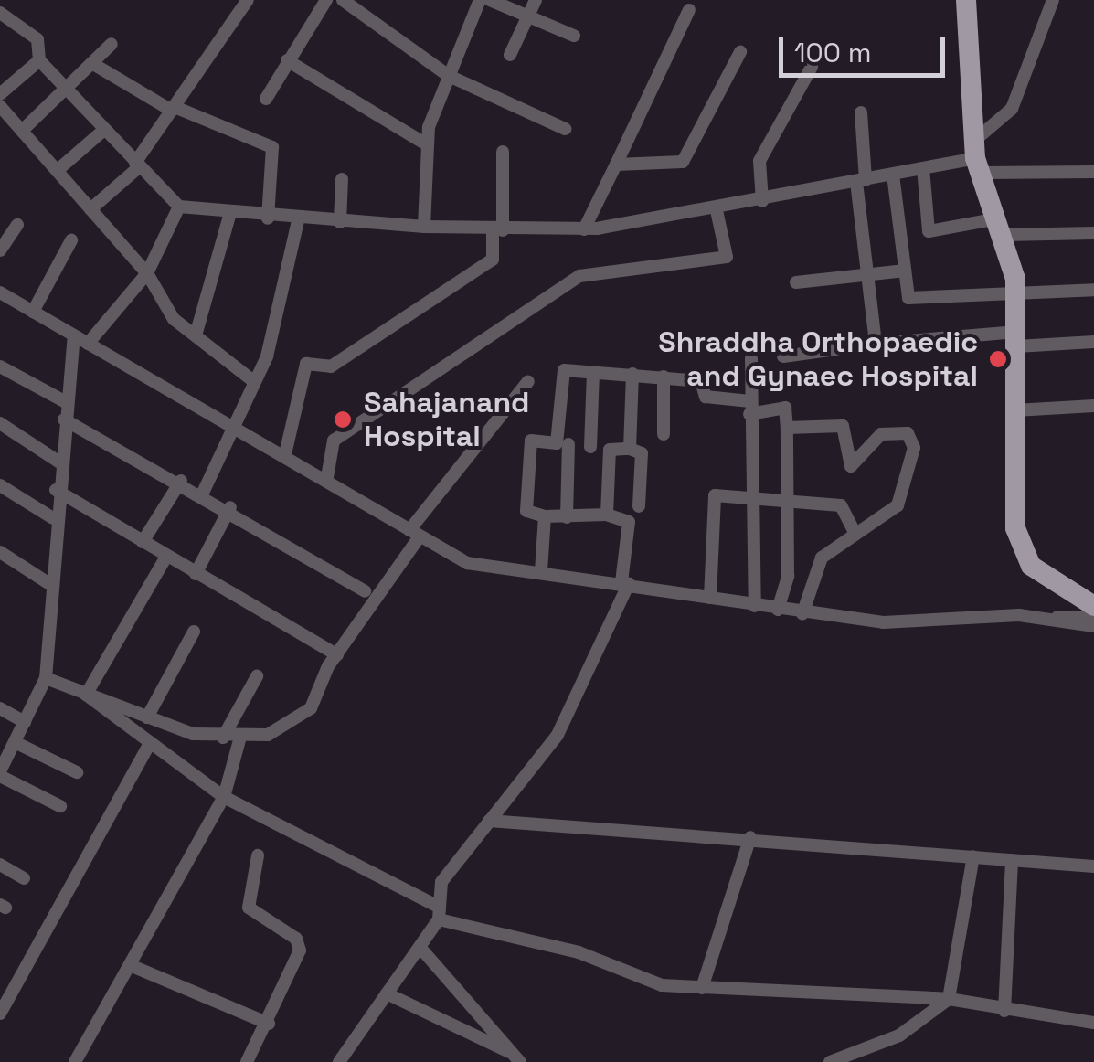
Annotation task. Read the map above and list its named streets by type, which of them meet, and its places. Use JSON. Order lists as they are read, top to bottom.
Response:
{
  "places": ["Shraddha Orthopaedic and Gynaec Hospital", "Sahajanand Hospital"],
  "scale_bar": "100 m"
}
